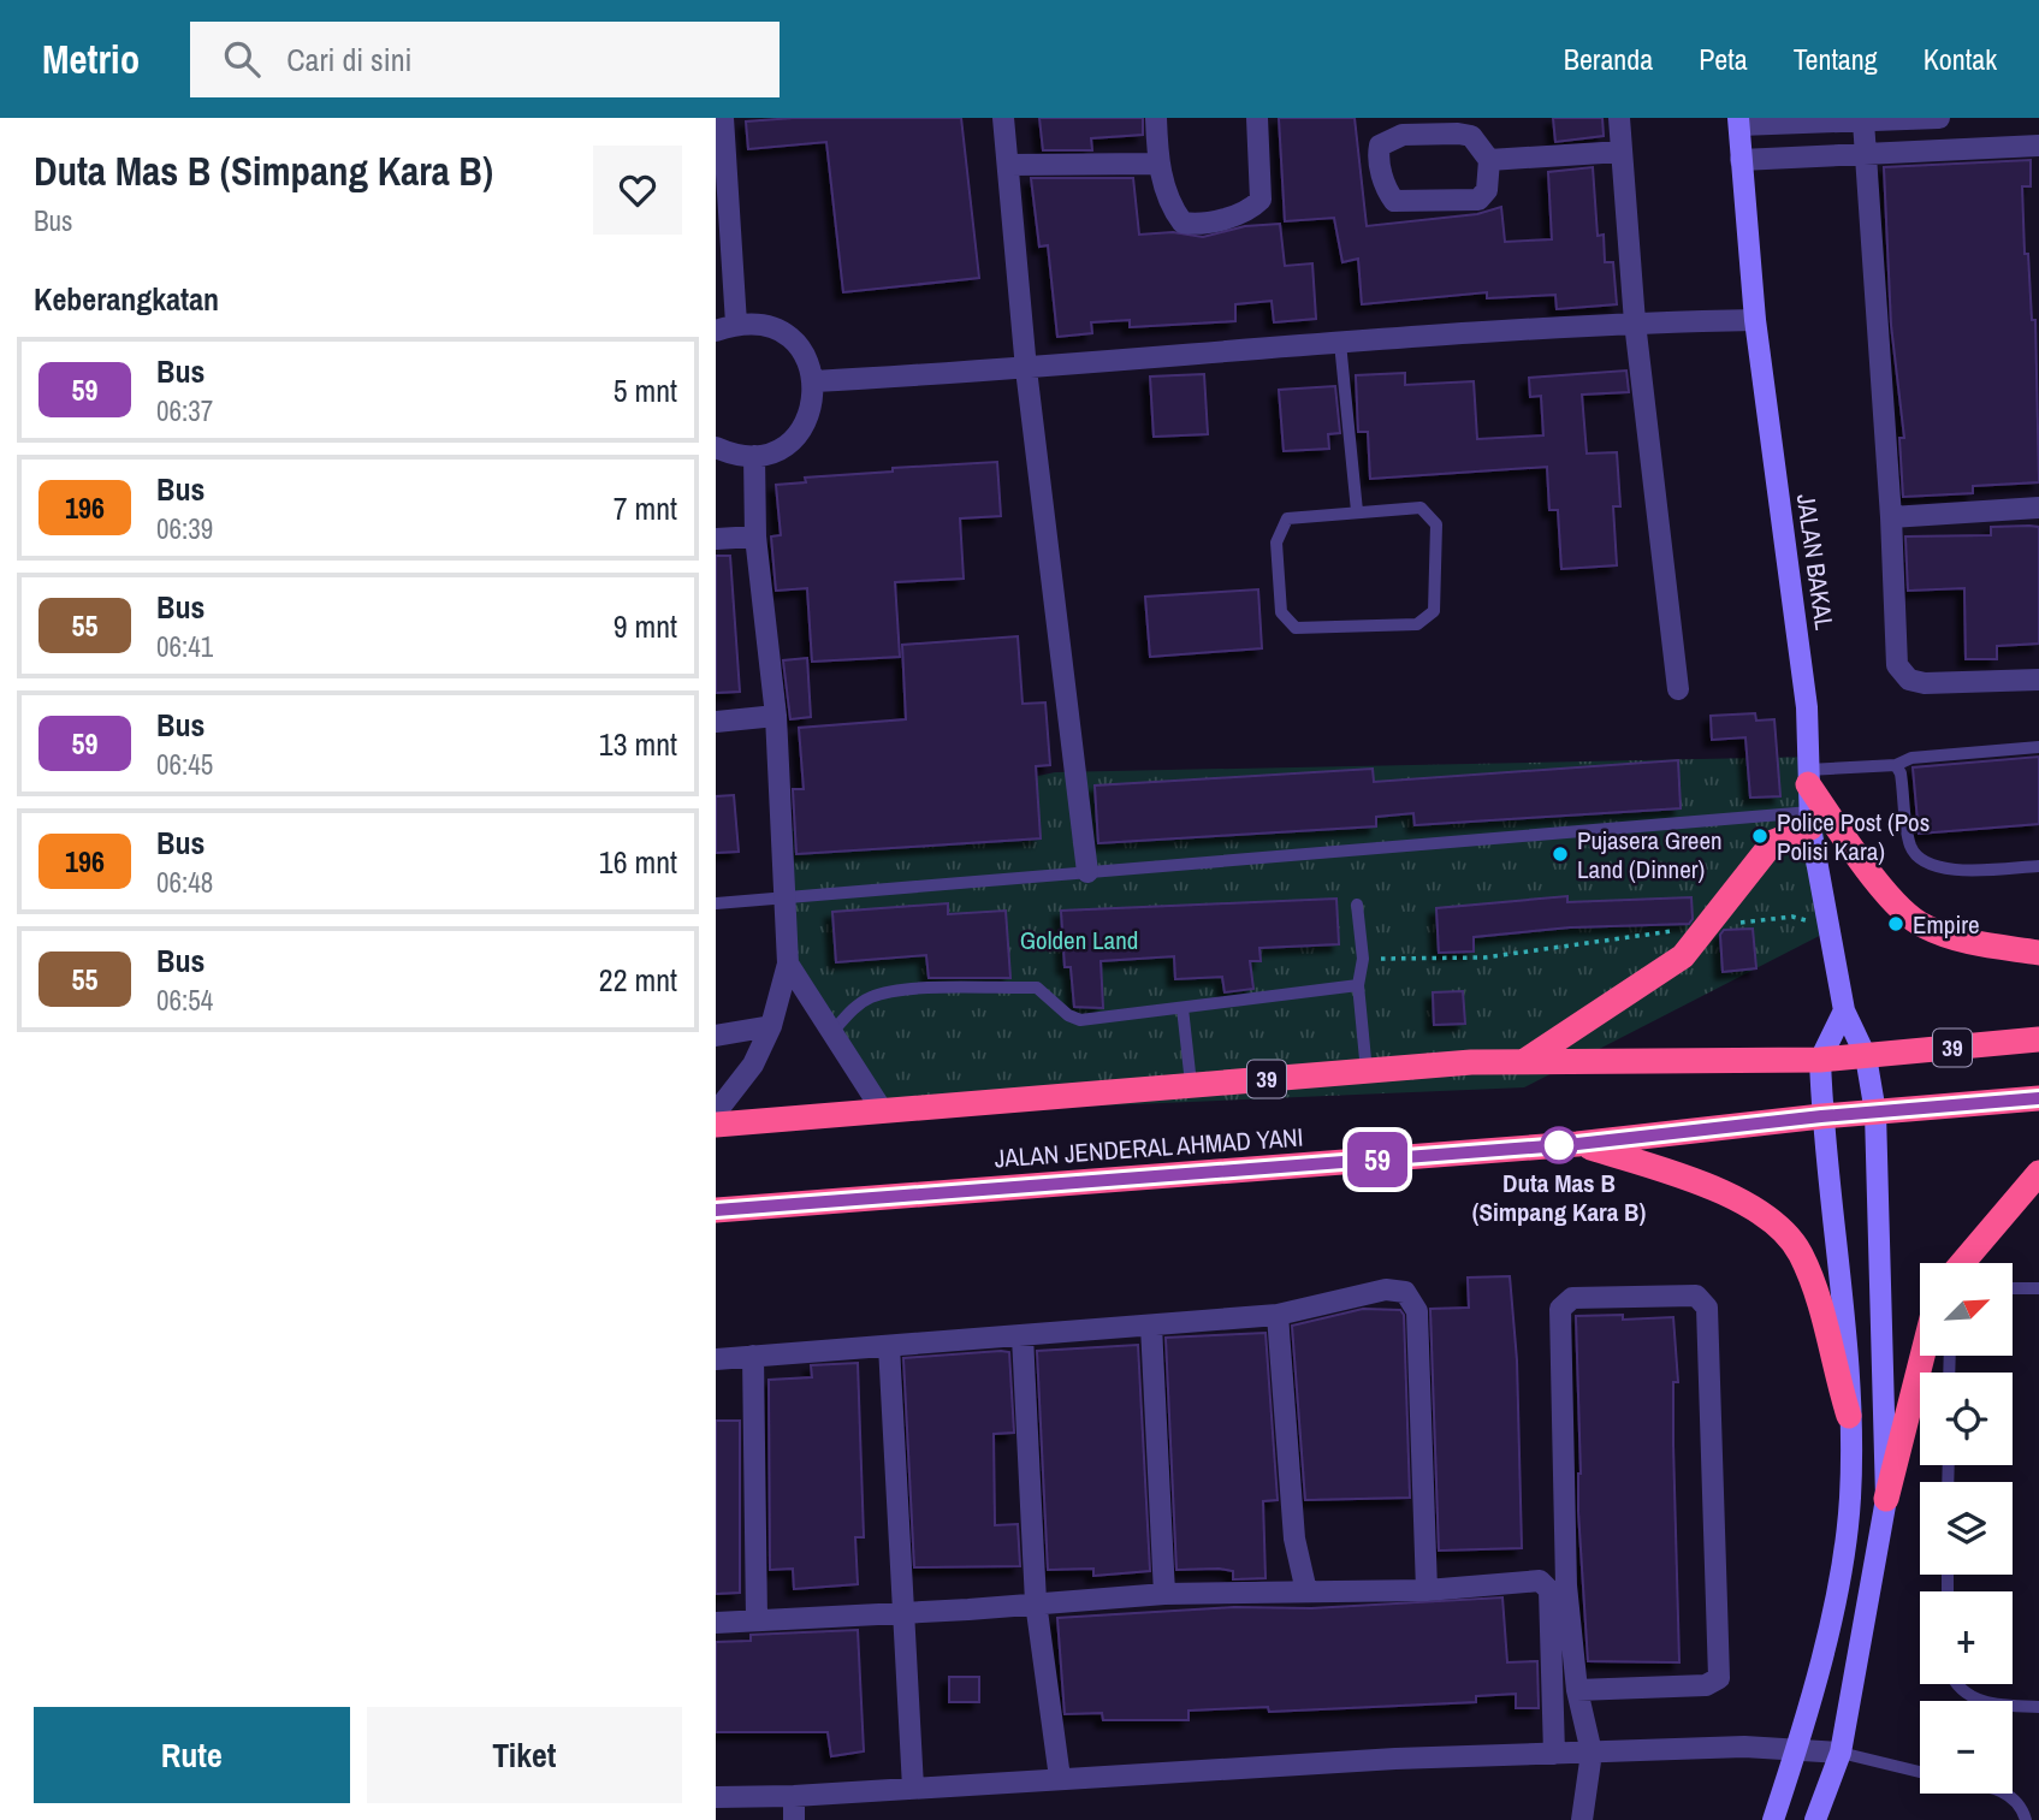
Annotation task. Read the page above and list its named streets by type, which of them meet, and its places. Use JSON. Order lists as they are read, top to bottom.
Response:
{
  "streets": {
    "highway": ["39", "JALAN JENDERAL AHMAD YANI"],
    "street": ["JALAN BAKAL"]
  },
  "crossings": [
    ["JALAN BAKAL", "39"],
    ["JALAN BAKAL", "JALAN JENDERAL AHMAD YANI"]
  ],
  "parks": ["Golden Land"],
  "places": [
    "Police Post (Pos Polisi Kara)",
    "Pujasera Green Land (Dinner)",
    "Empire",
    "Duta Mas B (Simpang Kara B)"
  ],
  "lines": ["bus line 59"],
  "north": "top right",
  "page": {
    "header": "Metrio",
    "search": "Cari di sini",
    "nav": [
      "Beranda",
      "Peta",
      "Tentang",
      "Kontak"
    ],
    "heading": [
      ["Duta Mas B (Simpang Kara B)", "Bus"],
      "Keberangkatan"
    ],
    "on_map": "59",
    "list": [
      {
        "mark": "59",
        "name": "Bus",
        "note": "06:37",
        "value": "5 mnt"
      },
      {
        "mark": "196",
        "name": "Bus",
        "note": "06:39",
        "value": "7 mnt"
      },
      {
        "mark": "55",
        "name": "Bus",
        "note": "06:41",
        "value": "9 mnt"
      },
      {
        "mark": "59",
        "name": "Bus",
        "note": "06:45",
        "value": "13 mnt"
      },
      {
        "mark": "196",
        "name": "Bus",
        "note": "06:48",
        "value": "16 mnt"
      },
      {
        "mark": "55",
        "name": "Bus",
        "note": "06:54",
        "value": "22 mnt"
      }
    ],
    "map_buttons": ["+", "−"],
    "buttons": ["Rute", "Tiket"]
  }
}
